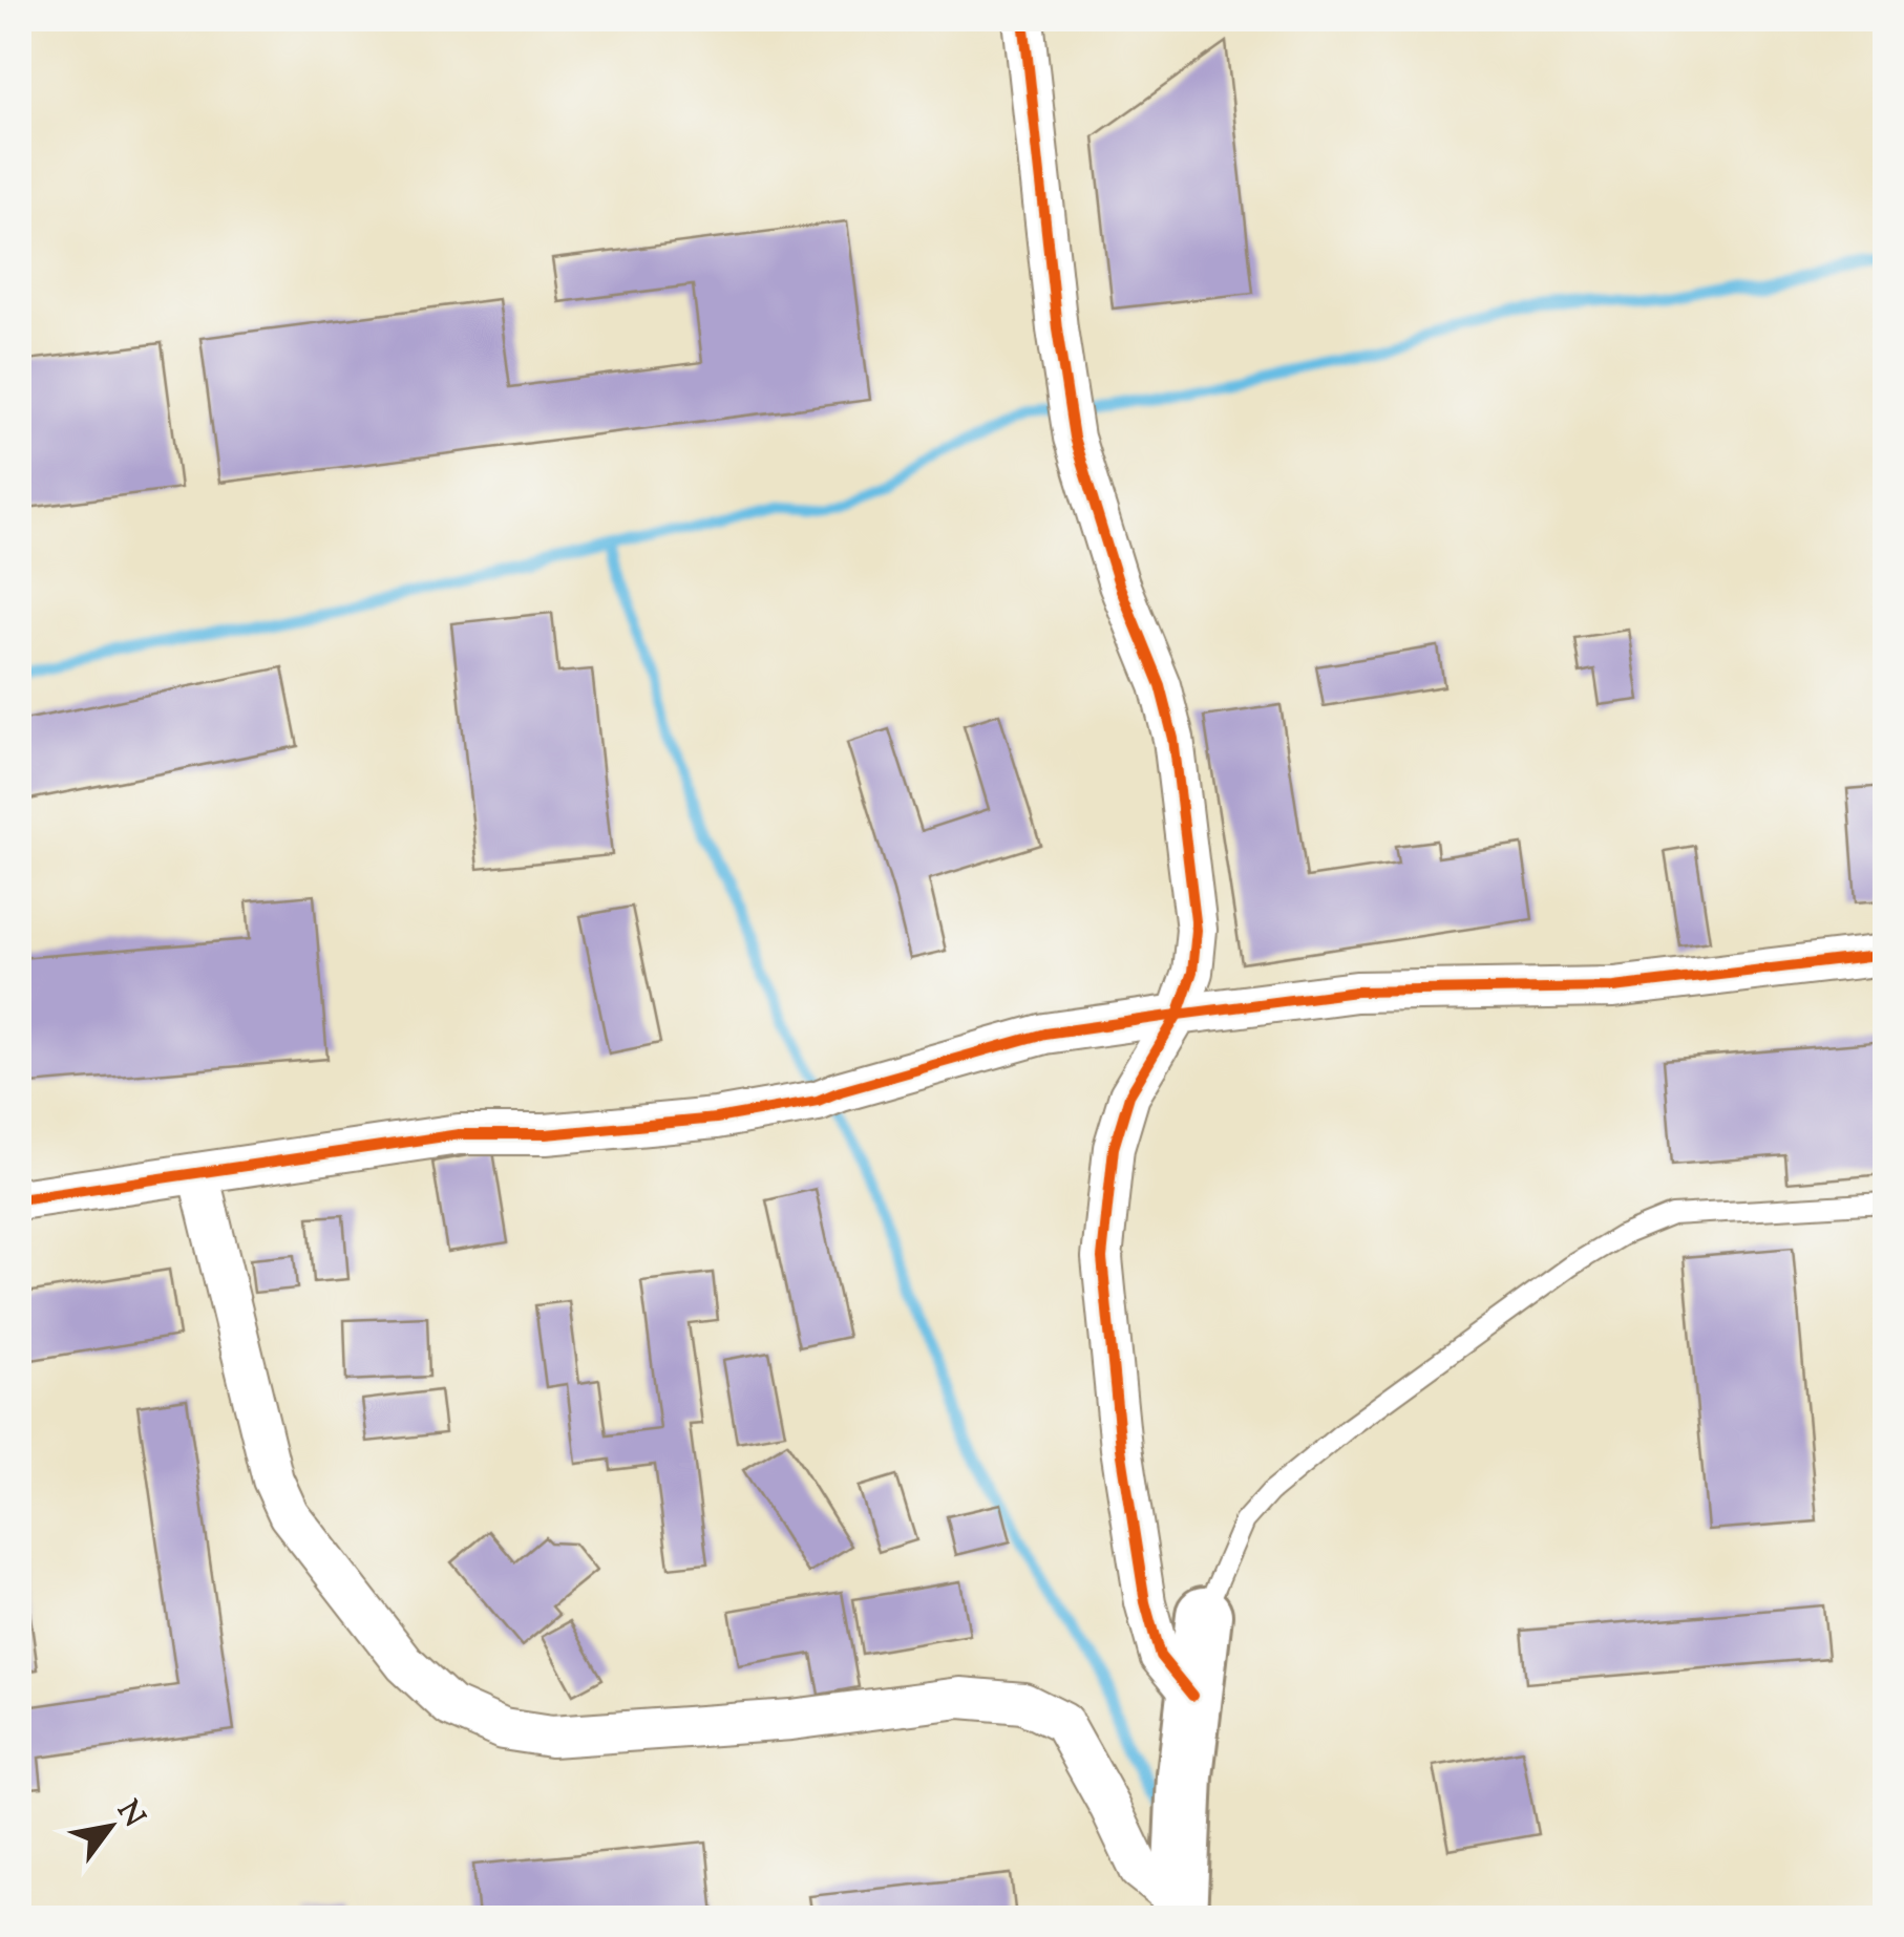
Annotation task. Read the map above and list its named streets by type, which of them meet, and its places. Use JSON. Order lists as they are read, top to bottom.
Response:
{
  "north": "top right"
}
